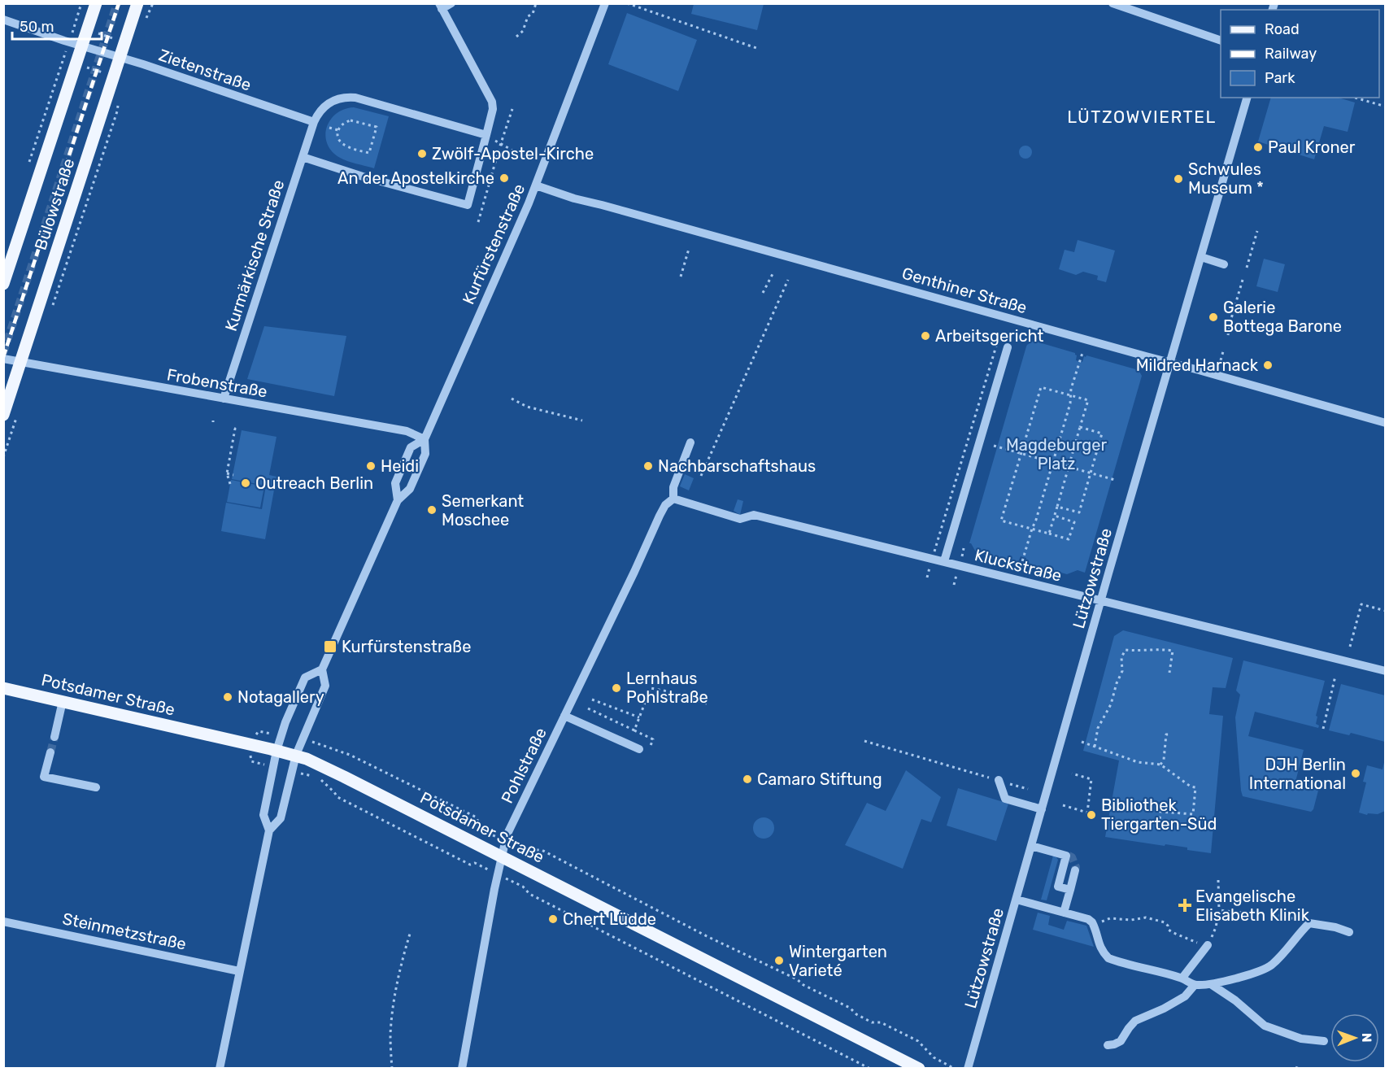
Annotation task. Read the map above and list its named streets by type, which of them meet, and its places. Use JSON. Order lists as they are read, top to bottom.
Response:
{
  "streets": {
    "main road": ["Bülowstraße", "Potsdamer Straße"],
    "street": [
      "Zietenstraße",
      "Kurfürstenstraße",
      "Kurmärkische Straße",
      "Genthiner Straße",
      "Frobenstraße",
      "Kluckstraße",
      "Lützowstraße",
      "Pohlstraße",
      "Steinmetzstraße"
    ]
  },
  "crossings": [
    ["Zietenstraße", "Bülowstraße"],
    ["Zietenstraße", "Kurmärkische Straße"],
    ["Bülowstraße", "Frobenstraße"],
    ["Kurfürstenstraße", "Genthiner Straße"],
    ["Kurfürstenstraße", "Frobenstraße"],
    ["Kurfürstenstraße", "Potsdamer Straße"],
    ["Kurfürstenstraße", "Steinmetzstraße"],
    ["Kurmärkische Straße", "Frobenstraße"],
    ["Genthiner Straße", "Lützowstraße"],
    ["Kluckstraße", "Lützowstraße"],
    ["Kluckstraße", "Pohlstraße"],
    ["Potsdamer Straße", "Pohlstraße"]
  ],
  "districts": ["LÜTZOWVIERTEL"],
  "parks": ["Magdeburger Platz"],
  "places": {
    "other": [
      "Paul Kroner",
      "Zwölf-Apostel-Kirche",
      "An der Apostelkirche",
      "Schwules Museum *",
      "Galerie Bottega Barone",
      "Arbeitsgericht",
      "Mildred Harnack",
      "Heidi",
      "Nachbarschaftshaus",
      "Outreach Berlin",
      "Semerkant Moschee",
      "Lernhaus Pohlstraße",
      "Notagallery",
      "DJH Berlin International",
      "Camaro Stiftung",
      "Bibliothek Tiergarten-Süd",
      "Chert Lüdde",
      "Wintergarten Varieté"
    ],
    "transit": ["Kurfürstenstraße"],
    "health": ["Evangelische Elisabeth Klinik"]
  },
  "legend": ["Road", "Railway", "Park"],
  "scale_bar": "50 m",
  "north": "right"
}
